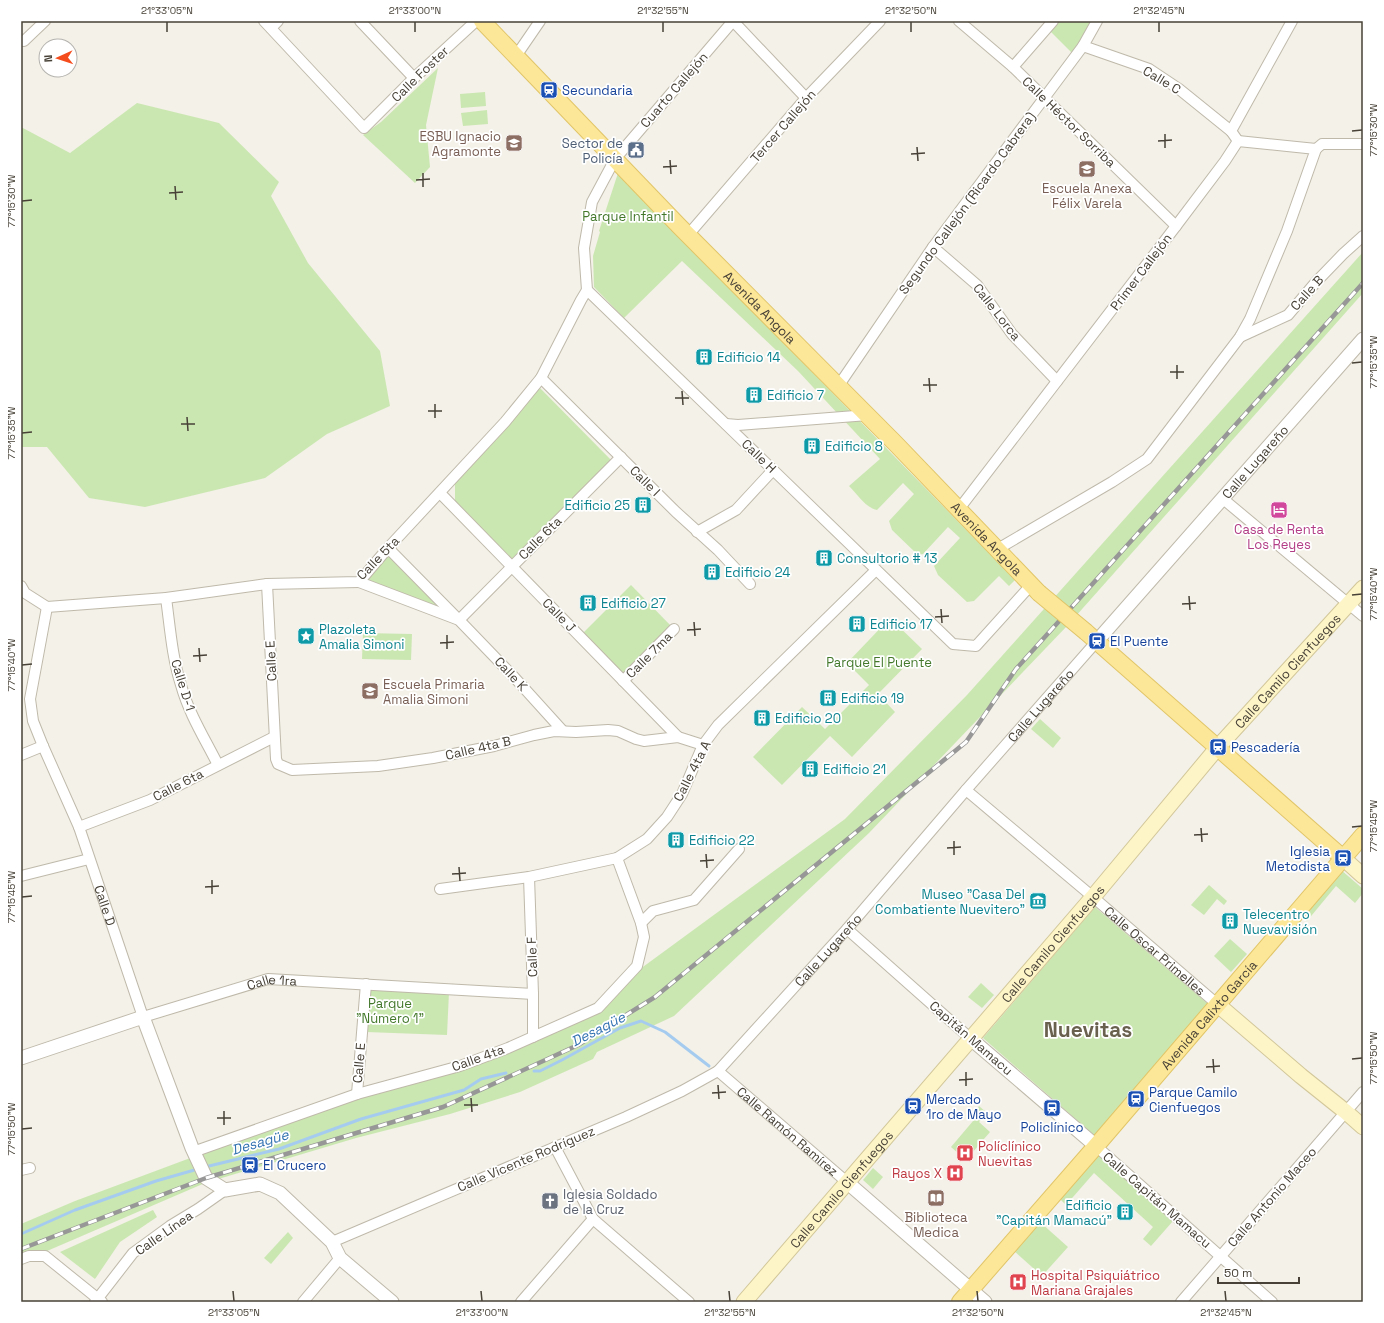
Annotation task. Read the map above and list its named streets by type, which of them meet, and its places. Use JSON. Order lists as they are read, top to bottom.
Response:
{
  "streets": {
    "main road": [
      "Avenida Angola",
      "Calle Camilo Cienfuegos",
      "Calle Oscar Primelles",
      "Avenida Calixto García"
    ],
    "street": [
      "Calle Foster",
      "Calle C",
      "Cuarto Callejón",
      "Calle Héctor Sorriba",
      "Tercer Callejón",
      "Segundo Callejón (Ricardo Cabrera)",
      "Primer Callejón",
      "Calle B",
      "Calle Lorca",
      "Calle H",
      "Calle Lugareño",
      "Calle I",
      "Calle 6ta",
      "Calle 5ta",
      "Calle J",
      "Calle 7ma",
      "Calle E",
      "Calle K",
      "Calle D-1",
      "Calle 4ta B",
      "Calle 4ta A",
      "Calle D",
      "Calle F",
      "Calle 1ra",
      "Capitán Mamacu",
      "Calle 4ta",
      "Calle Ramón Ramírez",
      "Calle Vicente Rodríguez",
      "Calle Antonio Maceo",
      "Calle Capitán Mamacu",
      "Calle Línea"
    ]
  },
  "crossings": [
    ["Calle C", "Segundo Callejón (Ricardo Cabrera)"],
    ["Cuarto Callejón", "Avenida Angola"],
    ["Calle Héctor Sorriba", "Segundo Callejón (Ricardo Cabrera)"],
    ["Calle Héctor Sorriba", "Primer Callejón"],
    ["Tercer Callejón", "Avenida Angola"],
    ["Segundo Callejón (Ricardo Cabrera)", "Avenida Angola"],
    ["Segundo Callejón (Ricardo Cabrera)", "Calle Lorca"],
    ["Primer Callejón", "Avenida Angola"],
    ["Primer Callejón", "Calle Lorca"],
    ["Avenida Angola", "Calle H"],
    ["Calle H", "Calle 5ta"],
    ["Calle H", "Calle 4ta A"],
    ["Calle Lugareño", "Calle Oscar Primelles"],
    ["Calle Lugareño", "Capitán Mamacu"],
    ["Calle Lugareño", "Calle Ramón Ramírez"],
    ["Calle Lugareño", "Calle Vicente Rodríguez"],
    ["Calle I", "Calle 6ta"],
    ["Calle I", "Calle 5ta"],
    ["Calle 6ta", "Calle J"],
    ["Calle 6ta", "Calle E"],
    ["Calle 6ta", "Calle K"],
    ["Calle 6ta", "Calle D-1"],
    ["Calle 6ta", "Calle 4ta B"],
    ["Calle 6ta", "Calle D"],
    ["Calle 5ta", "Calle J"],
    ["Calle 5ta", "Calle E"],
    ["Calle 5ta", "Calle K"],
    ["Calle 5ta", "Calle D-1"],
    ["Calle 5ta", "Calle D"],
    ["Calle J", "Calle 7ma"],
    ["Calle J", "Calle 4ta B"],
    ["Calle E", "Calle 4ta B"],
    ["Calle E", "Calle 1ra"],
    ["Calle E", "Calle 4ta"],
    ["Calle Camilo Cienfuegos", "Calle Oscar Primelles"],
    ["Calle Camilo Cienfuegos", "Capitán Mamacu"],
    ["Calle Camilo Cienfuegos", "Calle Ramón Ramírez"],
    ["Calle K", "Calle 4ta B"],
    ["Calle 4ta B", "Calle 4ta A"],
    ["Calle 4ta A", "Calle F"],
    ["Calle 4ta A", "Calle 4ta"],
    ["Calle D", "Calle 1ra"],
    ["Calle D", "Calle 4ta"],
    ["Calle D", "Calle Línea"],
    ["Calle Oscar Primelles", "Avenida Calixto García"],
    ["Calle Oscar Primelles", "Calle Antonio Maceo"],
    ["Calle F", "Calle 1ra"],
    ["Calle F", "Calle 4ta"],
    ["Avenida Calixto García", "Capitán Mamacu"],
    ["Avenida Calixto García", "Calle Ramón Ramírez"],
    ["Avenida Calixto García", "Calle Capitán Mamacu"],
    ["Capitán Mamacu", "Calle Capitán Mamacu"],
    ["Calle Ramón Ramírez", "Calle Vicente Rodríguez"],
    ["Calle Antonio Maceo", "Calle Capitán Mamacu"]
  ],
  "districts": ["Nuevitas"],
  "water": ["Desagüe"],
  "parks": ["Parque Infantil", "Parque El Puente", "Parque \"Número 1\""],
  "places": {
    "station": [
      "Secundaria",
      "El Puente",
      "Pescadería",
      "Iglesia Metodista",
      "Parque Camilo Cienfuegos",
      "Mercado 1ro de Mayo",
      "Policlínico",
      "El Crucero"
    ],
    "school or university": ["ESBU Ignacio Agramonte", "Escuela Anexa Félix Varela", "Escuela Primaria Amalia Simoni"],
    "public building": ["Sector de Policía"],
    "building": [
      "Edificio 14",
      "Edificio 7",
      "Edificio 8",
      "Edificio 25",
      "Consultorio # 13",
      "Edificio 24",
      "Edificio 27",
      "Edificio 17",
      "Edificio 19",
      "Edificio 20",
      "Edificio 21",
      "Edificio 22",
      "Telecentro Nuevavisión",
      "Edificio \"Capitán Mamacú\""
    ],
    "hotel": ["Casa de Renta Los Reyes"],
    "place": ["Plazoleta Amalia Simoni"],
    "museum": ["Museo \"Casa Del Combatiente Nuevitero\""],
    "hospital": ["Políclínico Nuevitas", "Rayos X", "Hospital Psiquiátrico Mariana Grajales"],
    "library": ["Biblioteca Medica"],
    "church": ["Iglesia Soldado de la Cruz"]
  },
  "scale_bar": "50 m",
  "north": "left",
  "coordinates": [
    "21°33'05\"N",
    "21°33'00\"N",
    "21°32'55\"N",
    "21°32'50\"N",
    "21°32'45\"N",
    "77°15'30\"W",
    "77°15'35\"W",
    "77°15'40\"W",
    "77°15'45\"W",
    "77°15'50\"W"
  ]
}
